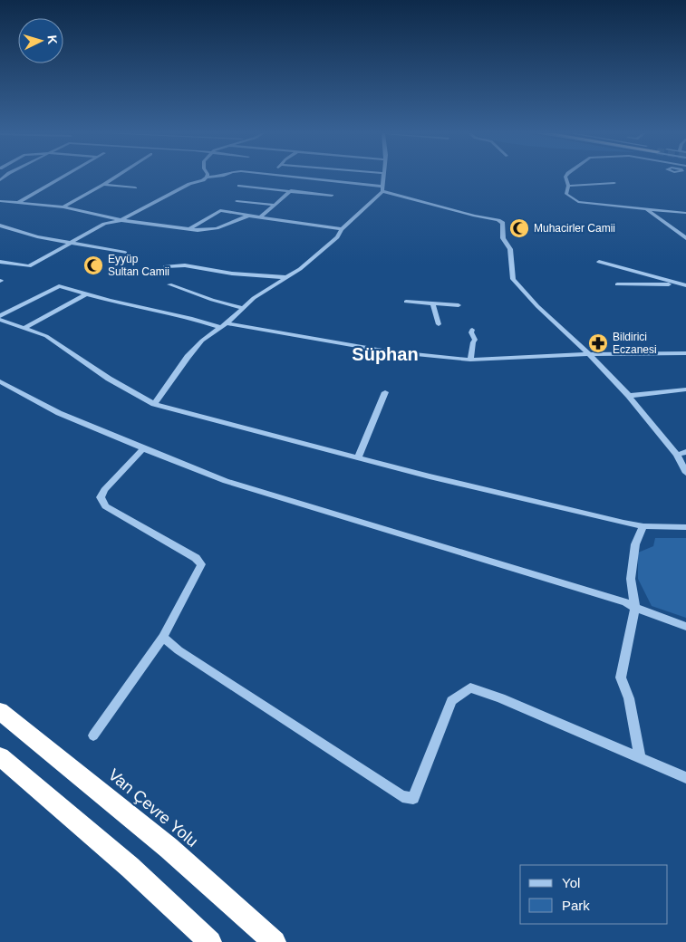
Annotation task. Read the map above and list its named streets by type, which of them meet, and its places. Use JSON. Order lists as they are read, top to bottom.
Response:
{
  "streets": {
    "highway": ["Van Çevre Yolu"]
  },
  "districts": ["Süphan"],
  "places": {
    "mosque": ["Muhacirler Camii", "Eyyüp Sultan Camii"],
    "pharmacy": ["Bildirici Eczanesi"]
  },
  "legend": ["Yol", "Park"],
  "north": "right"
}
